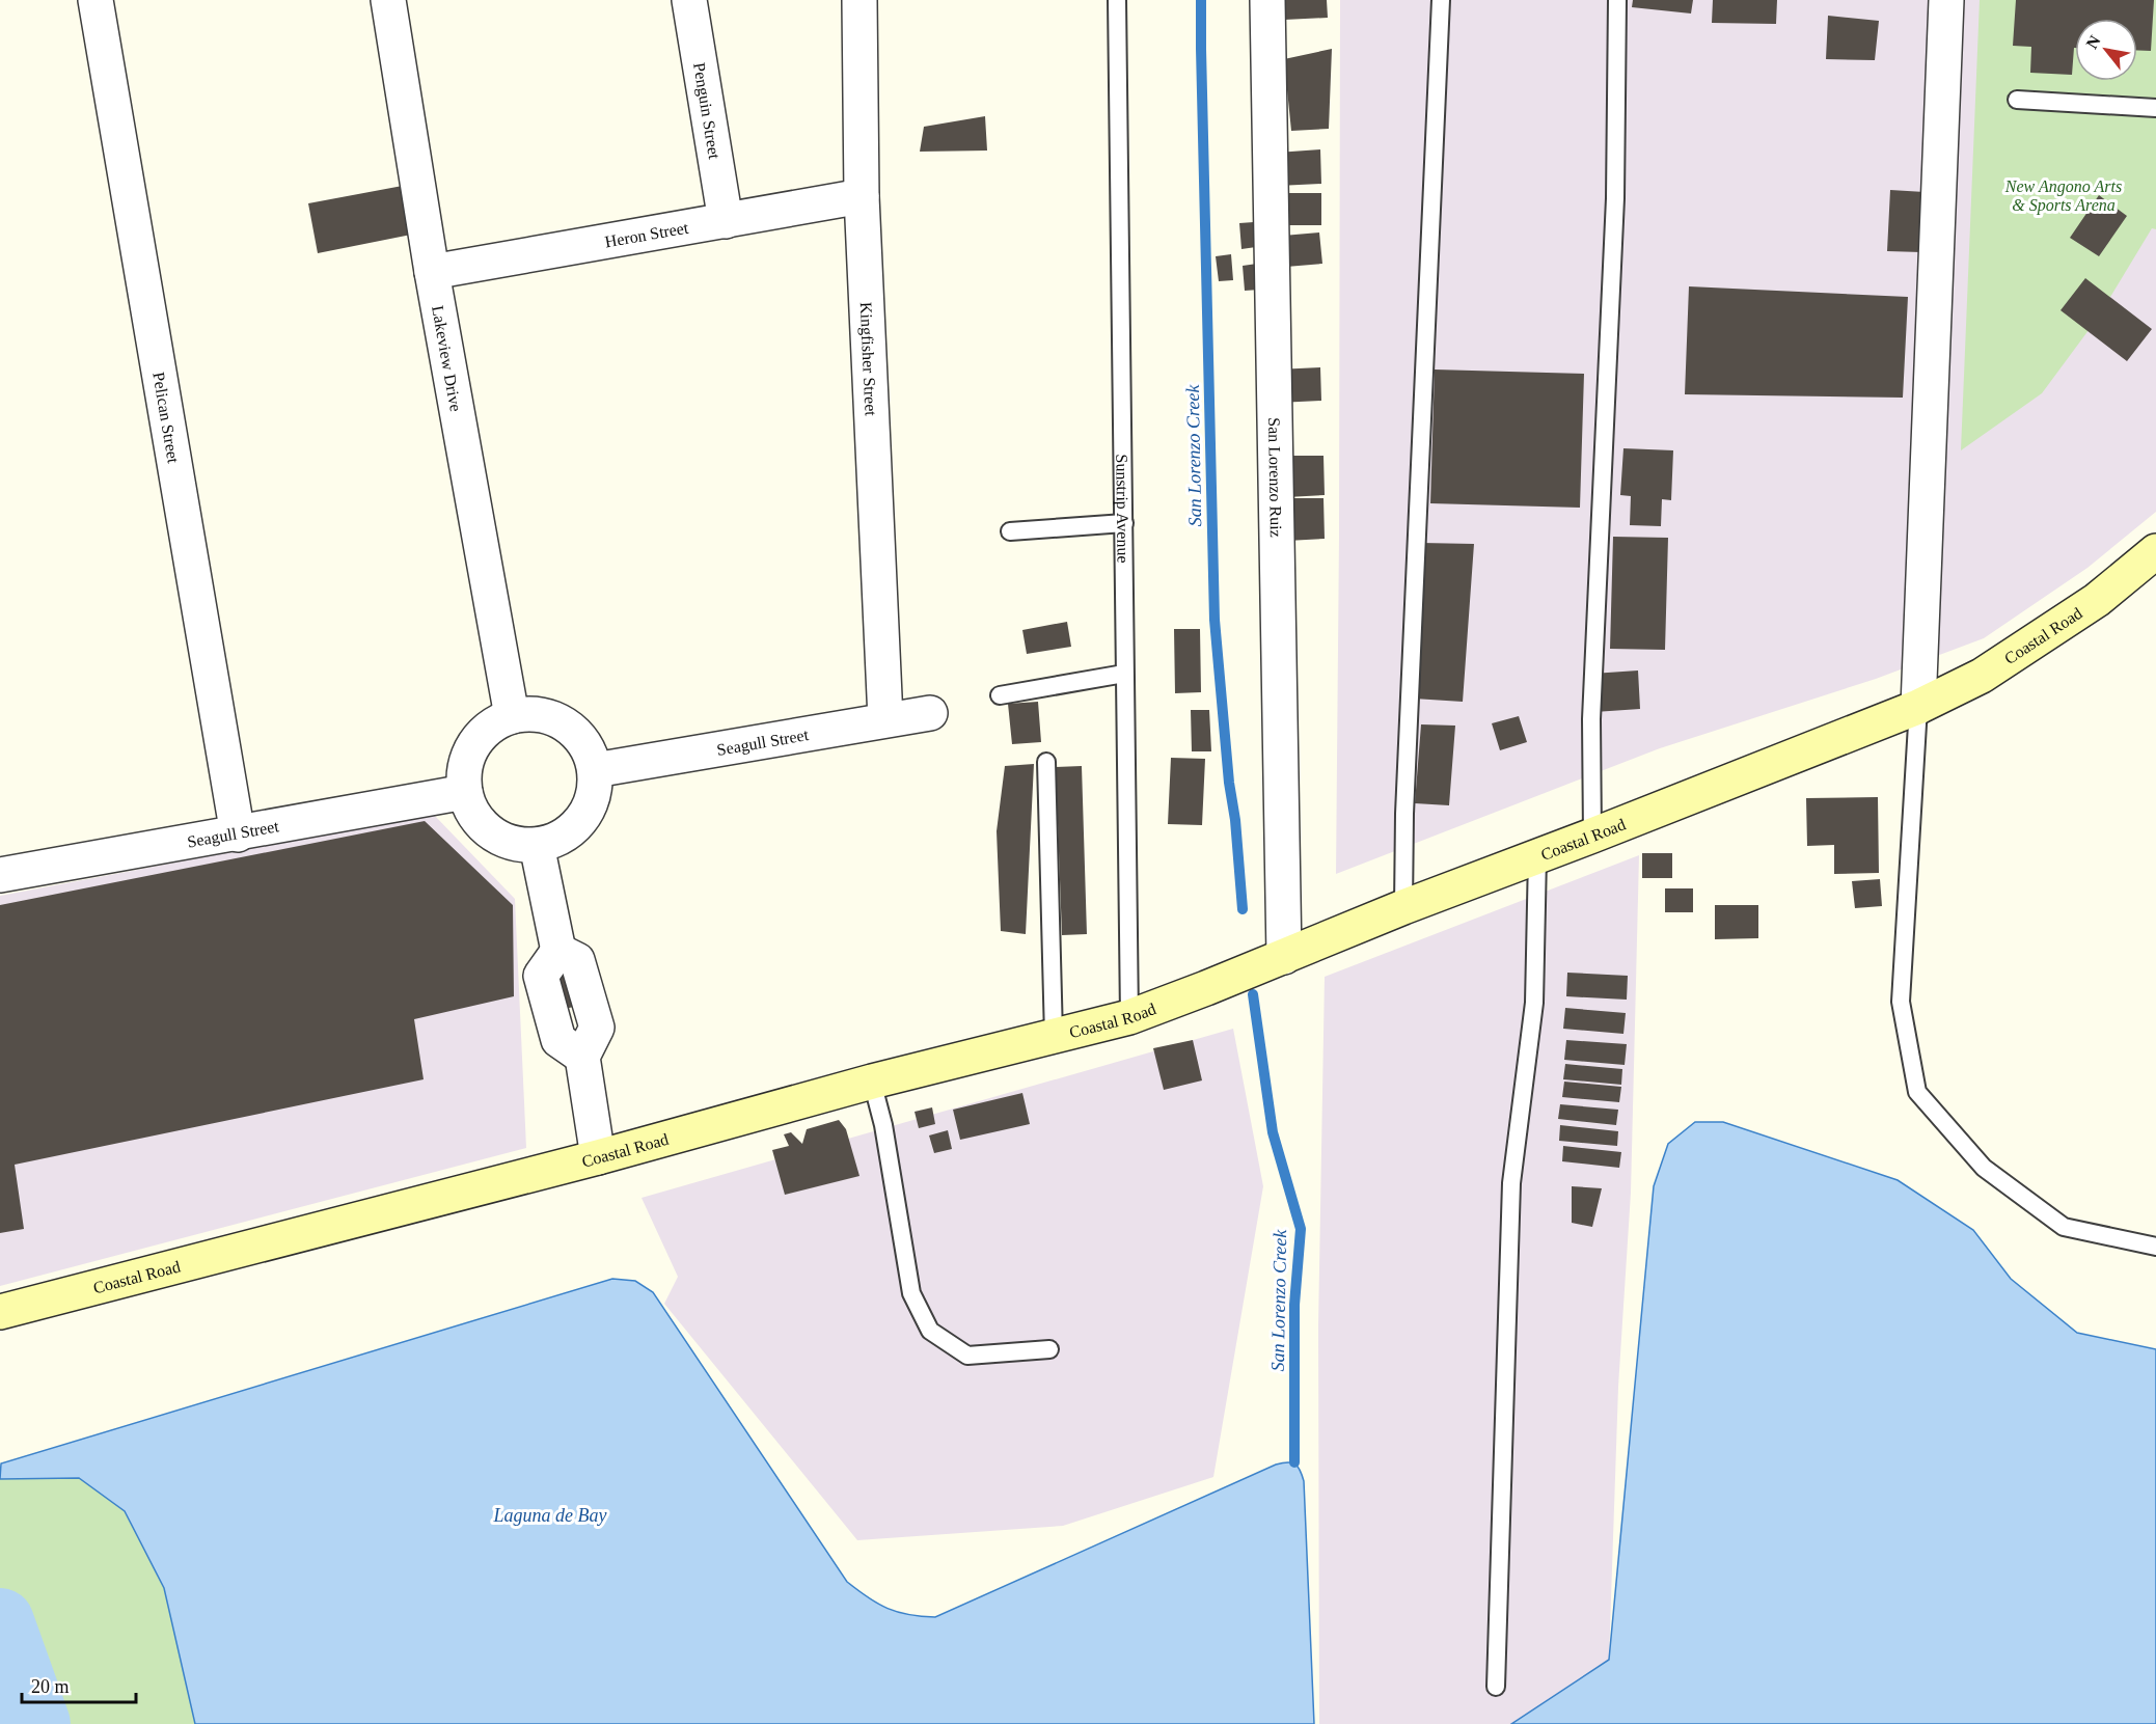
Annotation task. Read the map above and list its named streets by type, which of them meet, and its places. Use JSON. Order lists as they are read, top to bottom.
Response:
{
  "streets": {
    "main road": ["Coastal Road"],
    "street": [
      "Penguin Street",
      "Heron Street",
      "Lakeview Drive",
      "Kingfisher Street",
      "Pelican Street",
      "San Lorenzo Ruiz",
      "Seagull Street"
    ],
    "lane": ["Sunstrip Avenue"]
  },
  "crossings": [
    ["Penguin Street", "Heron Street"],
    ["Heron Street", "Lakeview Drive"],
    ["Heron Street", "Kingfisher Street"],
    ["Lakeview Drive", "Seagull Street"],
    ["Kingfisher Street", "Seagull Street"],
    ["Pelican Street", "Seagull Street"],
    ["San Lorenzo Ruiz", "Coastal Road"],
    ["Sunstrip Avenue", "Coastal Road"]
  ],
  "water": ["San Lorenzo Creek", "Laguna de Bay"],
  "parks": ["New Angono Arts & Sports Arena"],
  "scale_bar": "20 m",
  "north": "top left"
}
